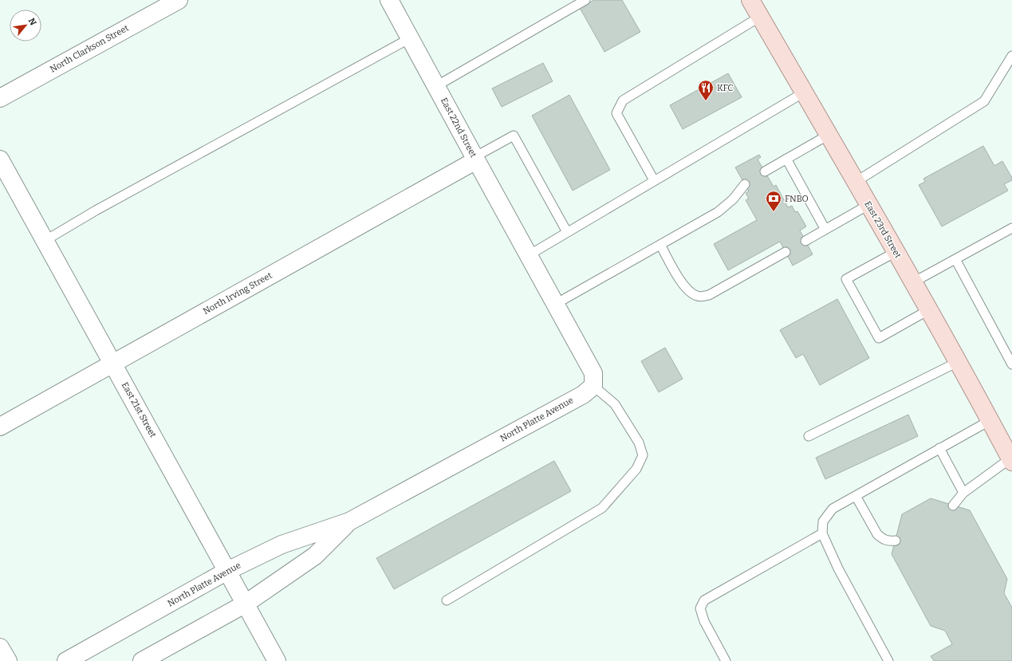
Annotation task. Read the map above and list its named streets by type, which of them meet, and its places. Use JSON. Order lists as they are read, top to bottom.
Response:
{
  "streets": {
    "main road": ["East 23rd Street"],
    "street": [
      "North Clarkson Street",
      "East 22nd Street",
      "North Irving Street",
      "East 21st Street",
      "North Platte Avenue"
    ]
  },
  "crossings": [
    ["East 22nd Street", "North Irving Street"],
    ["North Irving Street", "East 21st Street"],
    ["East 21st Street", "North Platte Avenue"]
  ],
  "places": {
    "restaurant": ["KFC"],
    "bank": ["FNBO"]
  },
  "north": "top right"
}
